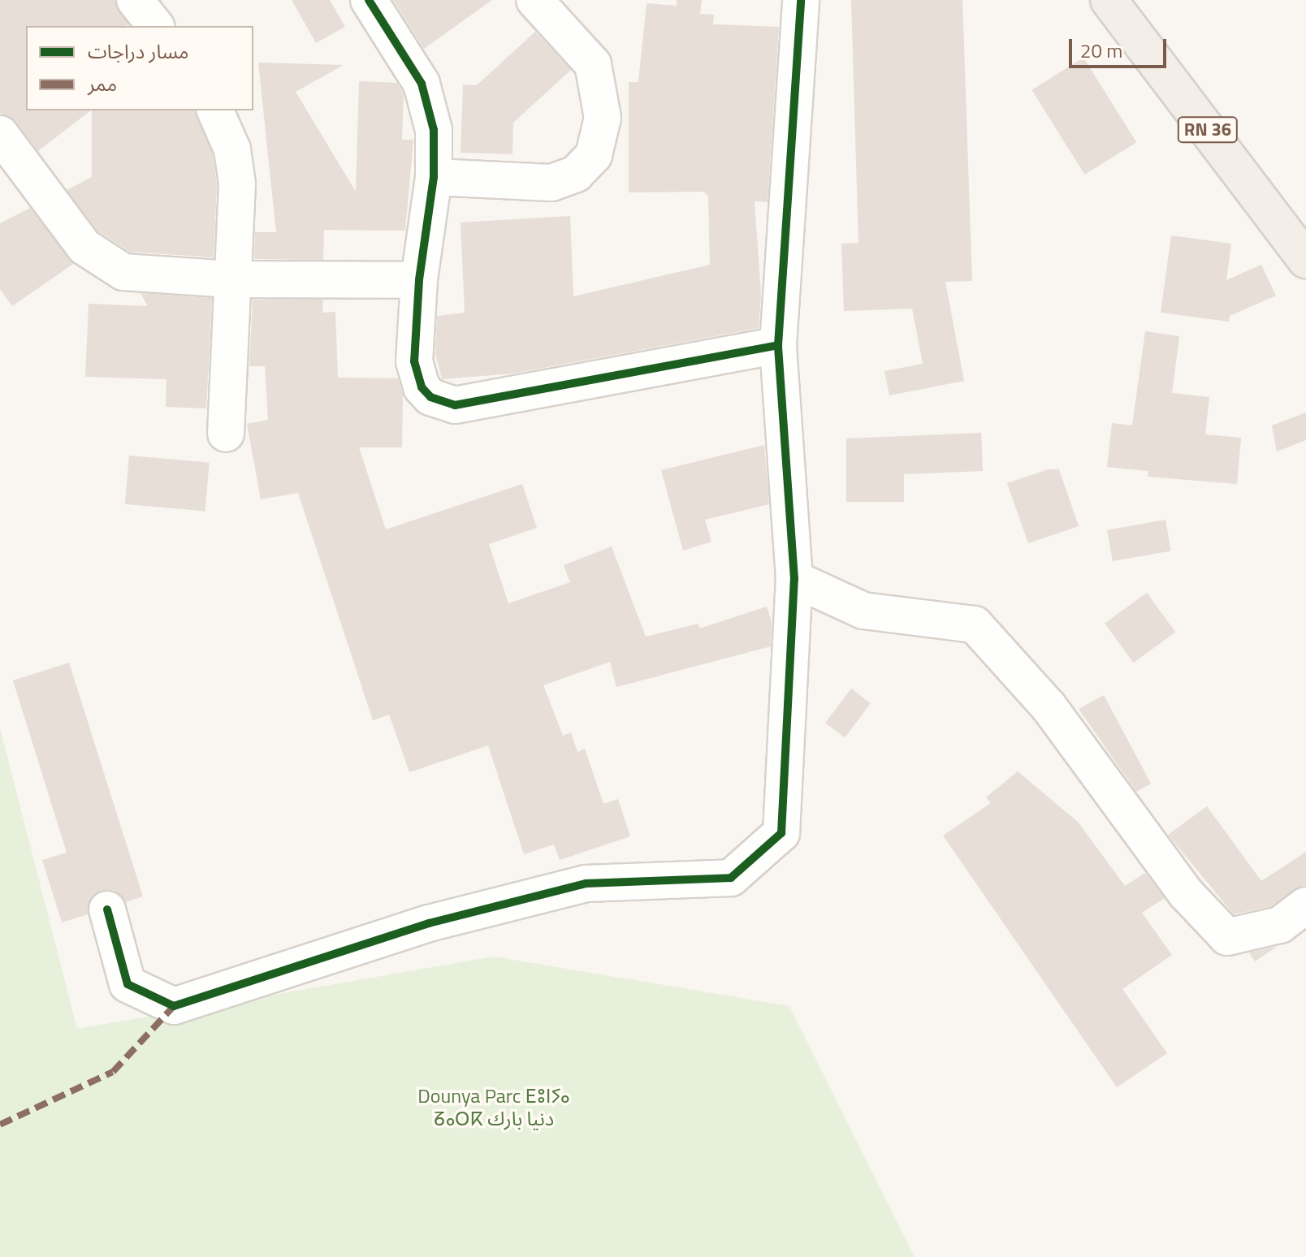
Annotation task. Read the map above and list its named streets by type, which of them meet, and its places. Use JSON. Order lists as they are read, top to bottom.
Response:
{
  "streets": {
    "main road": ["RN 36"]
  },
  "parks": ["Dounya Parc ⴹⵓⵏⵢⴰ ⵒⴰⵔⴽ دنيا بارك"],
  "legend": ["مسار دراجات", "ممر"],
  "scale_bar": "20 m"
}
